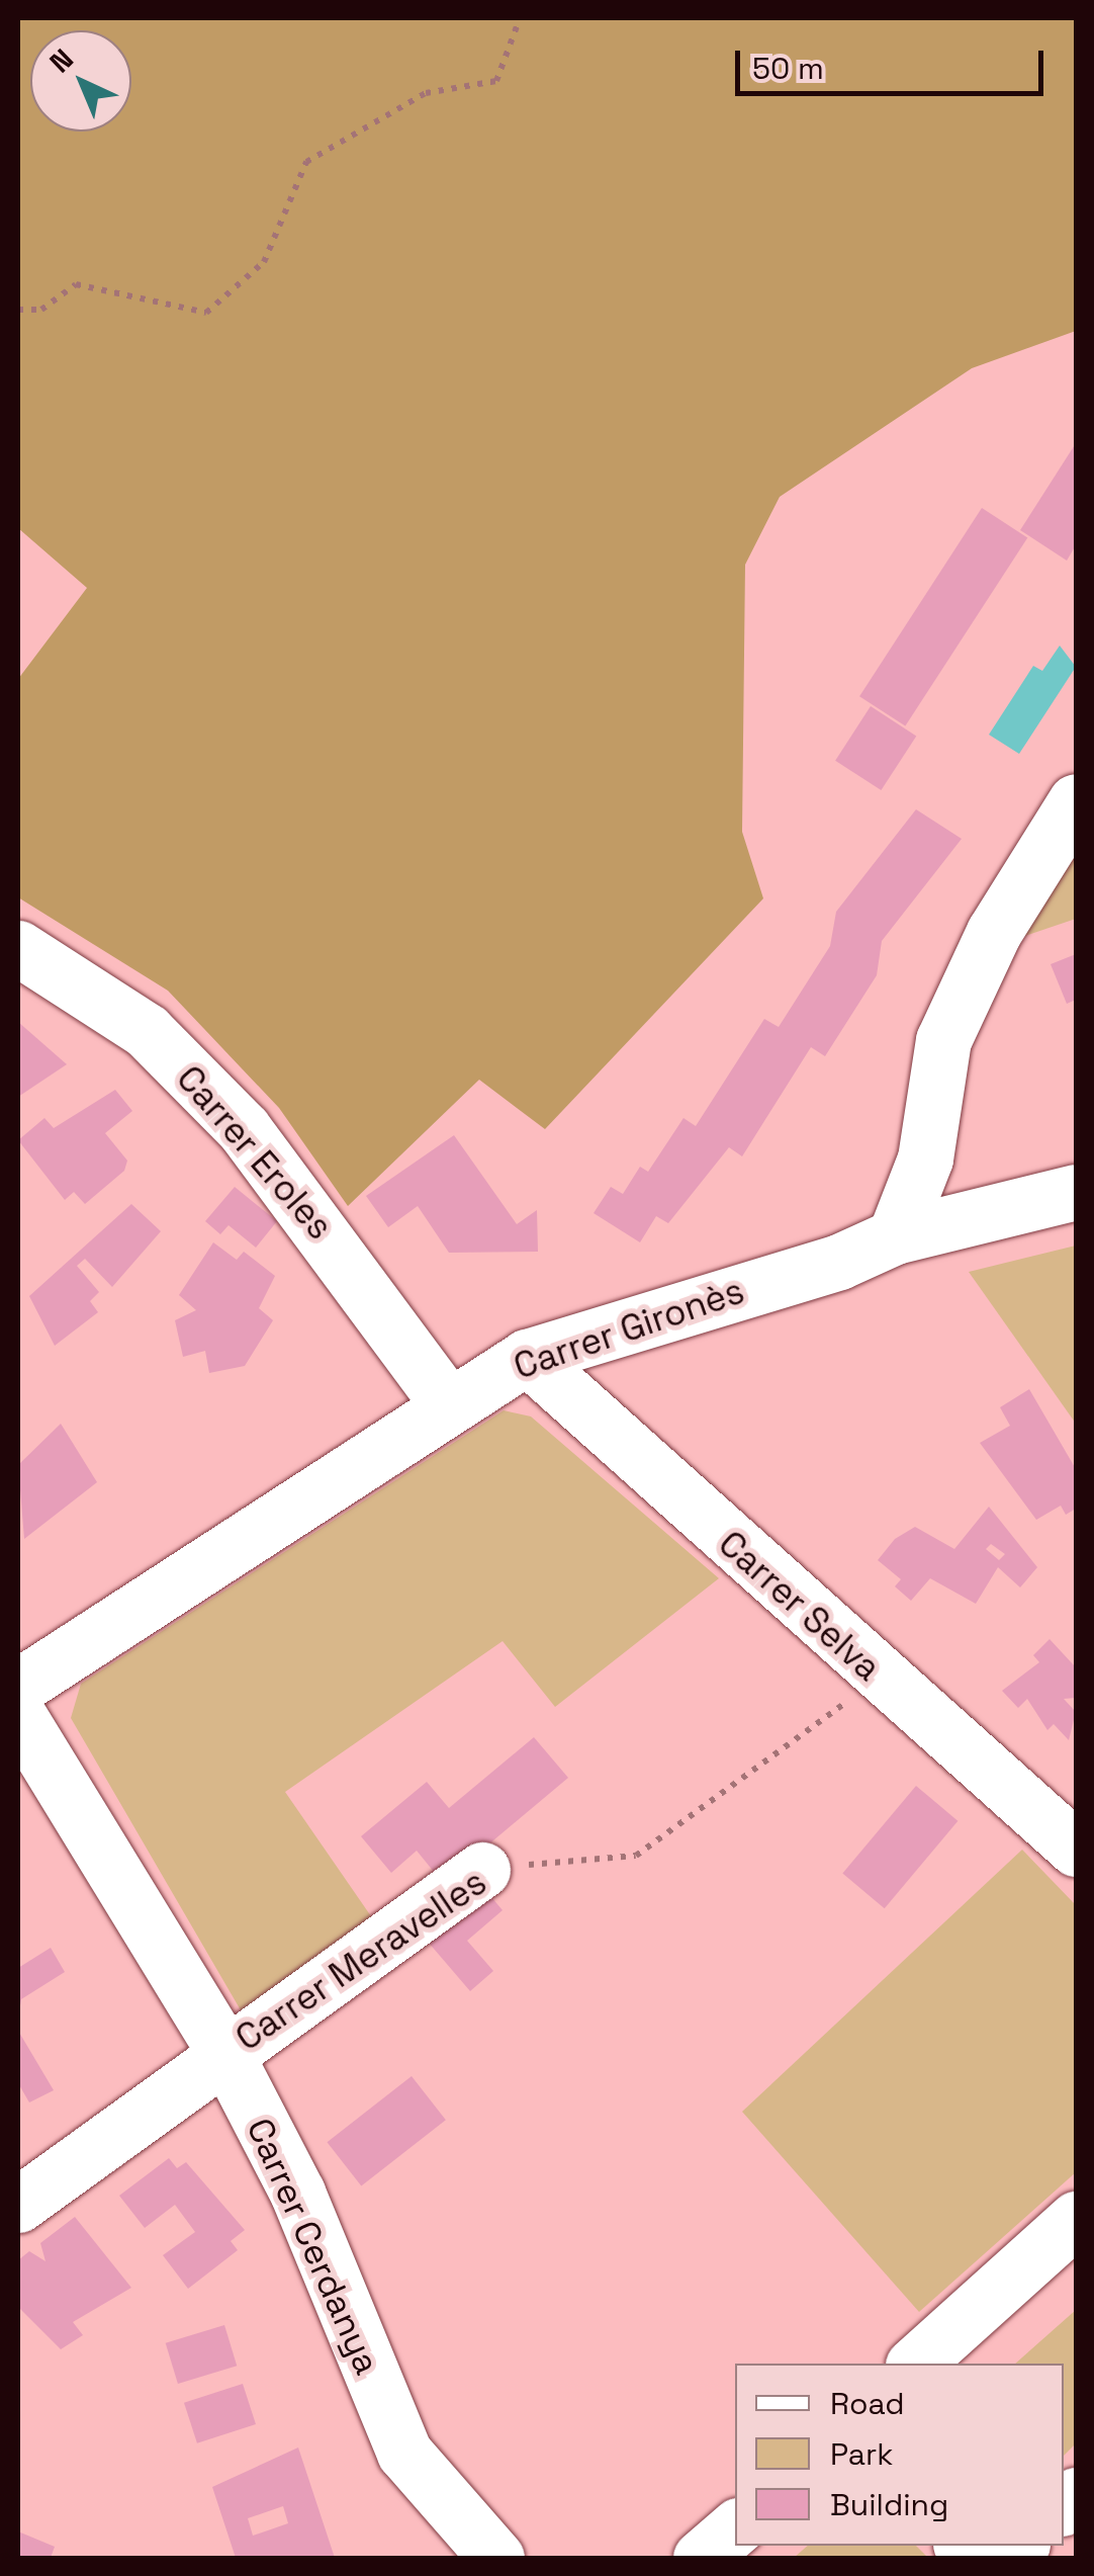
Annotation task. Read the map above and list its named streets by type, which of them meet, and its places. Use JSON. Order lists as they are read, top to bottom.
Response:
{
  "streets": {
    "street": [
      "Carrer Eroles",
      "Carrer Gironès",
      "Carrer Selva",
      "Carrer Meravelles",
      "Carrer Cerdanya"
    ]
  },
  "crossings": [
    ["Carrer Eroles", "Carrer Gironès"],
    ["Carrer Gironès", "Carrer Selva"],
    ["Carrer Selva", "Carrer Meravelles"],
    ["Carrer Meravelles", "Carrer Cerdanya"]
  ],
  "legend": ["Road", "Park", "Building"],
  "scale_bar": "50 m",
  "north": "top left"
}
